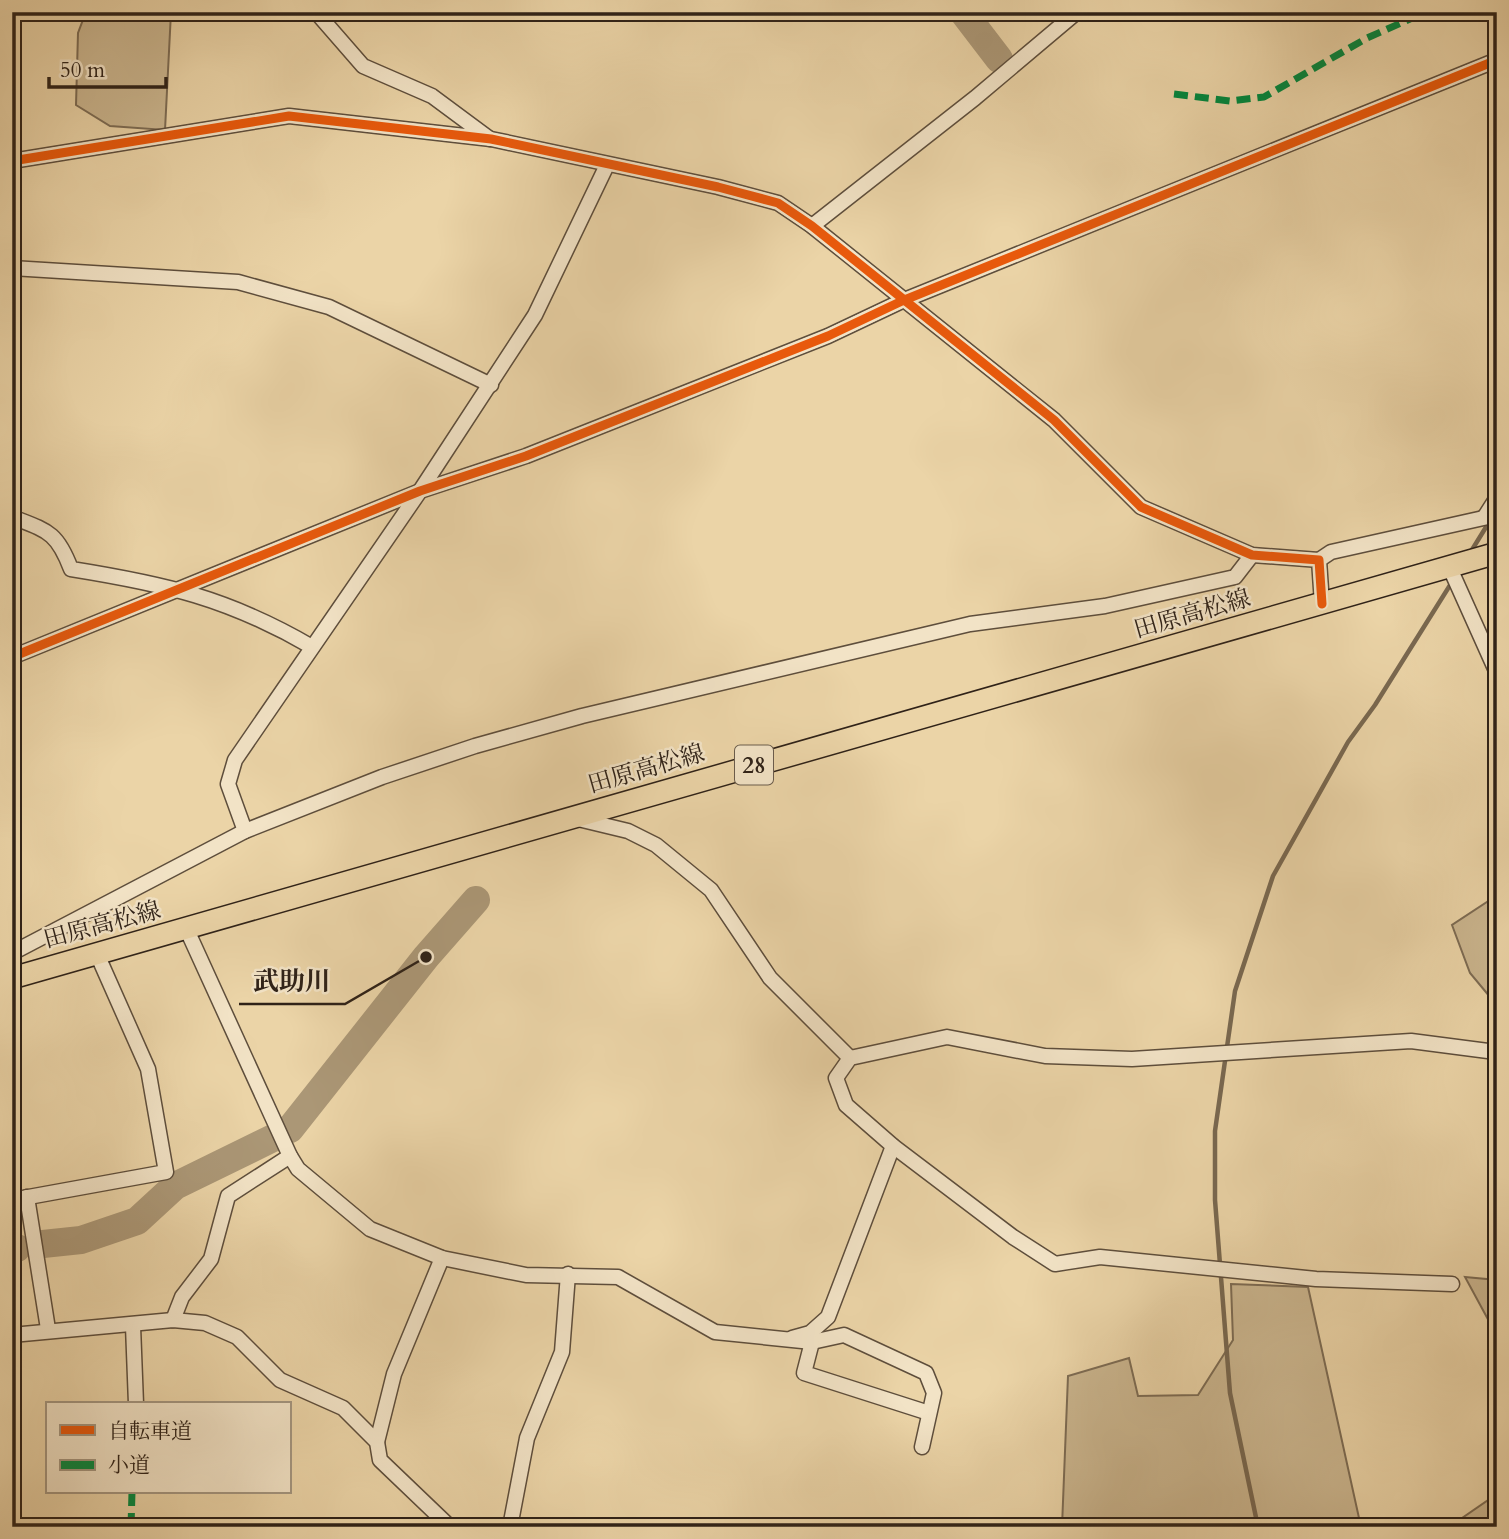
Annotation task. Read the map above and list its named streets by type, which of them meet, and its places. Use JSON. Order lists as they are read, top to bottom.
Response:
{
  "streets": {
    "main road": ["田原高松線", "28"]
  },
  "places": ["武助川"],
  "legend": ["自転車道", "小道"],
  "scale_bar": "50 m"
}
